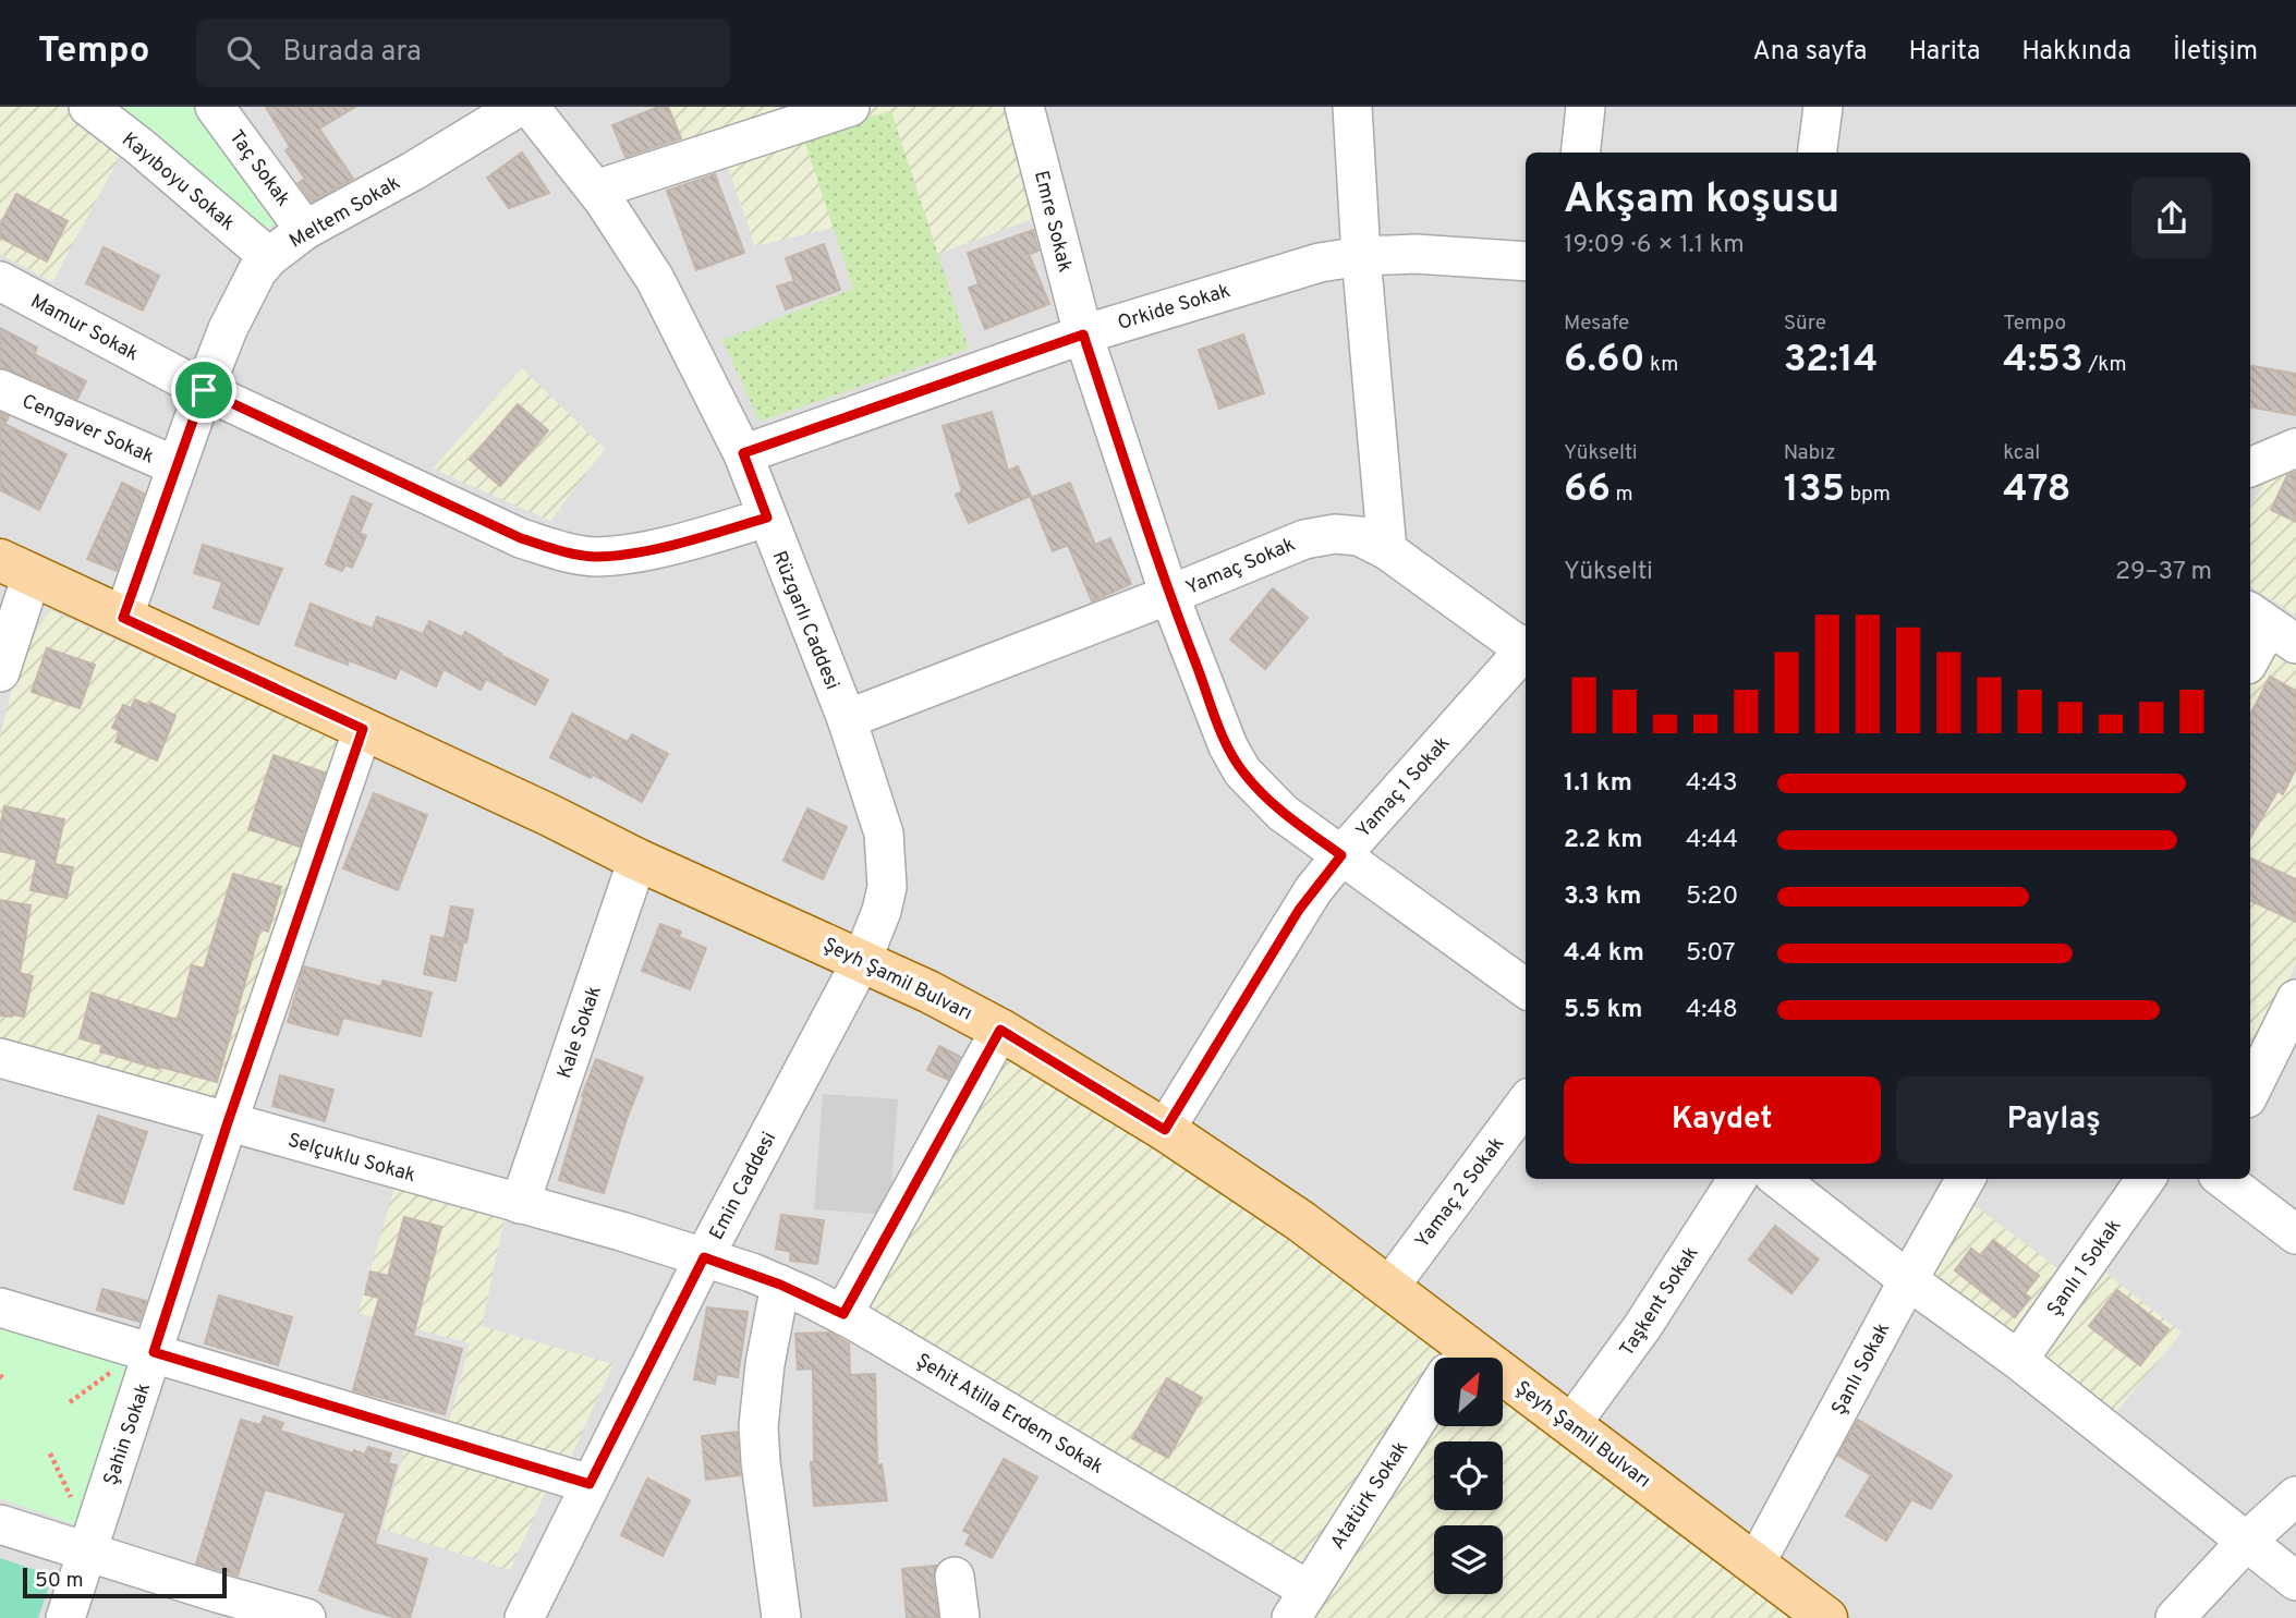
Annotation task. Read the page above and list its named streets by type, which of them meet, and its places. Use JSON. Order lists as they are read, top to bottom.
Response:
{
  "streets": {
    "main road": ["Şeyh Şamil Bulvarı"],
    "street": [
      "Taç Sokak",
      "Kayıboyu Sokak",
      "Meltem Sokak",
      "Emre Sokak",
      "Orkide Sokak",
      "Mamur Sokak",
      "Cengaver Sokak",
      "Yamaç Sokak",
      "Rüzgarlı Caddesi",
      "Yamaç 1 Sokak",
      "Kale Sokak",
      "Selçuklu Sokak",
      "Emin Caddesi",
      "Yamaç 2 Sokak",
      "Şanlı 1 Sokak",
      "Taşkent Sokak",
      "Şanlı Sokak",
      "Şehit Atilla Erdem Sokak",
      "Şahin Sokak",
      "Atatürk Sokak"
    ]
  },
  "crossings": [
    ["Taç Sokak", "Meltem Sokak"],
    ["Kayıboyu Sokak", "Meltem Sokak"],
    ["Meltem Sokak", "Mamur Sokak"],
    ["Meltem Sokak", "Cengaver Sokak"],
    ["Meltem Sokak", "Şeyh Şamil Bulvarı"],
    ["Emre Sokak", "Orkide Sokak"],
    ["Emre Sokak", "Yamaç Sokak"],
    ["Emre Sokak", "Yamaç 1 Sokak"],
    ["Orkide Sokak", "Rüzgarlı Caddesi"],
    ["Mamur Sokak", "Rüzgarlı Caddesi"],
    ["Yamaç Sokak", "Rüzgarlı Caddesi"],
    ["Rüzgarlı Caddesi", "Şeyh Şamil Bulvarı"],
    ["Rüzgarlı Caddesi", "Emin Caddesi"],
    ["Yamaç 1 Sokak", "Şeyh Şamil Bulvarı"],
    ["Şeyh Şamil Bulvarı", "Kale Sokak"],
    ["Şeyh Şamil Bulvarı", "Emin Caddesi"],
    ["Şeyh Şamil Bulvarı", "Yamaç 2 Sokak"],
    ["Şeyh Şamil Bulvarı", "Taşkent Sokak"],
    ["Şeyh Şamil Bulvarı", "Şanlı Sokak"],
    ["Şeyh Şamil Bulvarı", "Şahin Sokak"],
    ["Kale Sokak", "Selçuklu Sokak"],
    ["Selçuklu Sokak", "Emin Caddesi"],
    ["Selçuklu Sokak", "Şehit Atilla Erdem Sokak"],
    ["Selçuklu Sokak", "Şahin Sokak"],
    ["Emin Caddesi", "Şehit Atilla Erdem Sokak"],
    ["Şehit Atilla Erdem Sokak", "Atatürk Sokak"]
  ],
  "scale_bar": "50 m",
  "north": "top right",
  "page": {
    "header": "Tempo",
    "search": "Burada ara",
    "nav": [
      "Ana sayfa",
      "Harita",
      "Hakkında",
      "İletişim"
    ],
    "heading": ["Akşam koşusu", "19:09 · 6 × 1.1 km"],
    "stats": [
      ["Mesafe", "6.60 km"],
      ["Süre", "32:14"],
      ["Tempo", "4:53 /km"],
      ["Yükselti", "66 m"],
      ["Nabız", "135 bpm"],
      ["kcal", "478"]
    ],
    "chart": ["Yükselti", "29–37 m"],
    "list": [
      {
        "name": "1.1 km",
        "note": "4:43"
      },
      {
        "name": "2.2 km",
        "note": "4:44"
      },
      {
        "name": "3.3 km",
        "note": "5:20"
      },
      {
        "name": "4.4 km",
        "note": "5:07"
      },
      {
        "name": "5.5 km",
        "note": "4:48"
      }
    ],
    "buttons": ["Kaydet", "Paylaş"],
    "scale": "50 m"
  }
}
